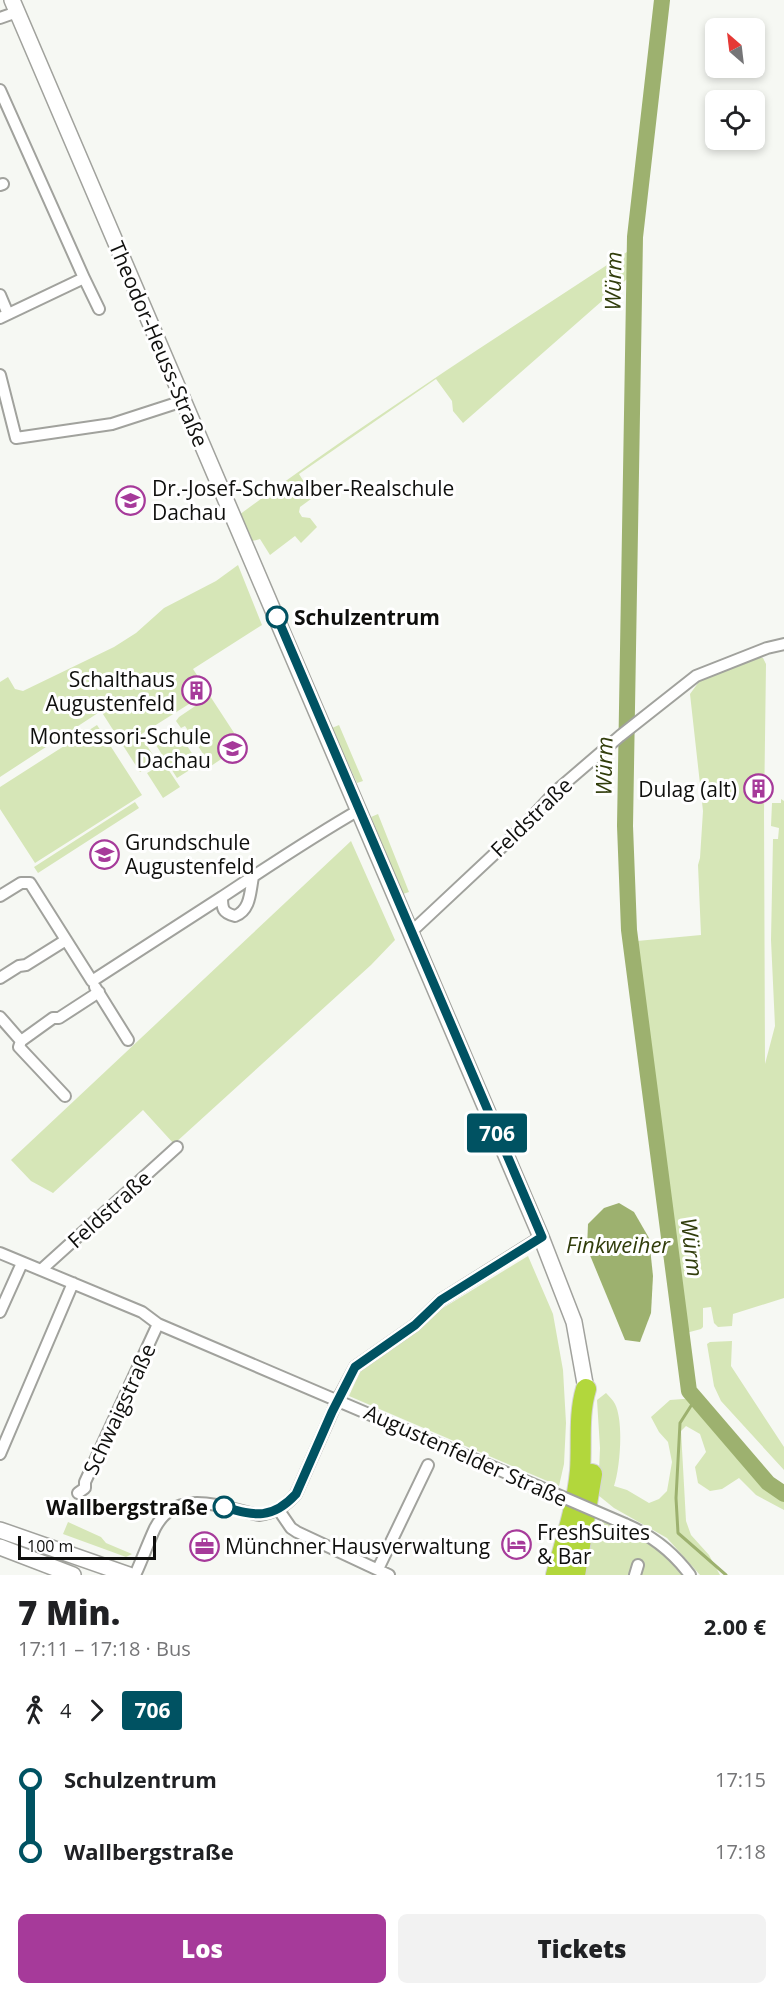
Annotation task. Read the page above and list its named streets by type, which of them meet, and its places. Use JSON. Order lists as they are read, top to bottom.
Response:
{
  "streets": {
    "street": [
      "Theodor-Heuss-Straße",
      "Feldstraße",
      "Schwaigstraße",
      "Augustenfelder Straße"
    ]
  },
  "crossings": [
    ["Theodor-Heuss-Straße", "Feldstraße"],
    ["Feldstraße", "Augustenfelder Straße"],
    ["Schwaigstraße", "Augustenfelder Straße"]
  ],
  "water": ["Würm", "Finkweiher"],
  "places": {
    "school or university": ["Dr.-Josef-Schwalber-Realschule Dachau", "Montessori-Schule Dachau", "Grundschule Augustenfeld"],
    "other": ["Schulzentrum", "Wallbergstraße"],
    "building": ["Schalthaus Augustenfeld", "Dulag (alt)"],
    "hotel": ["FreshSuites & Bar"],
    "office": ["Münchner Hausverwaltung"]
  },
  "lines": ["bus line 706"],
  "scale_bar": "100 m",
  "north": "top left",
  "page": {
    "on_map": "706",
    "scale": "100 m",
    "heading": ["7 Min.", "17:11 – 17:18 · Bus", "2.00 €"],
    "legs": ["4", "706"],
    "list": [
      {
        "name": "Schulzentrum",
        "value": "17:15"
      },
      {
        "name": "Wallbergstraße",
        "value": "17:18"
      }
    ],
    "buttons": ["Los", "Tickets"]
  }
}
